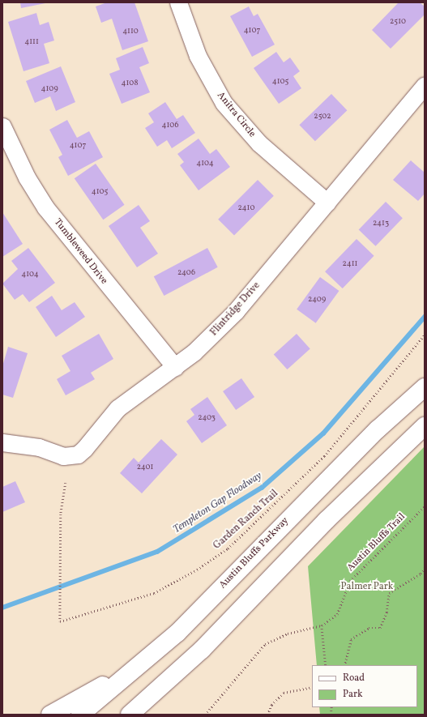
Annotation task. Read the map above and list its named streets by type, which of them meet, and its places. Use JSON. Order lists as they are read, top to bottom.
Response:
{
  "streets": {
    "main road": ["Austin Bluffs Parkway"],
    "street": ["Anitra Circle", "Tumbleweed Drive", "Flintridge Drive"],
    "path": ["Garden Ranch Trail", "Austin Bluffs Trail"]
  },
  "crossings": [
    ["Anitra Circle", "Flintridge Drive"],
    ["Tumbleweed Drive", "Flintridge Drive"]
  ],
  "water": ["Templeton Gap Floodway"],
  "parks": ["Palmer Park"],
  "house_numbers": [
    "2510",
    "4107",
    "4110",
    "4111",
    "4105",
    "4108",
    "4109",
    "2502",
    "4106",
    "4107",
    "4104",
    "4105",
    "2410",
    "2413",
    "2411",
    "2406",
    "4104",
    "2409",
    "2403",
    "2401"
  ],
  "legend": ["Road", "Park"]
}
